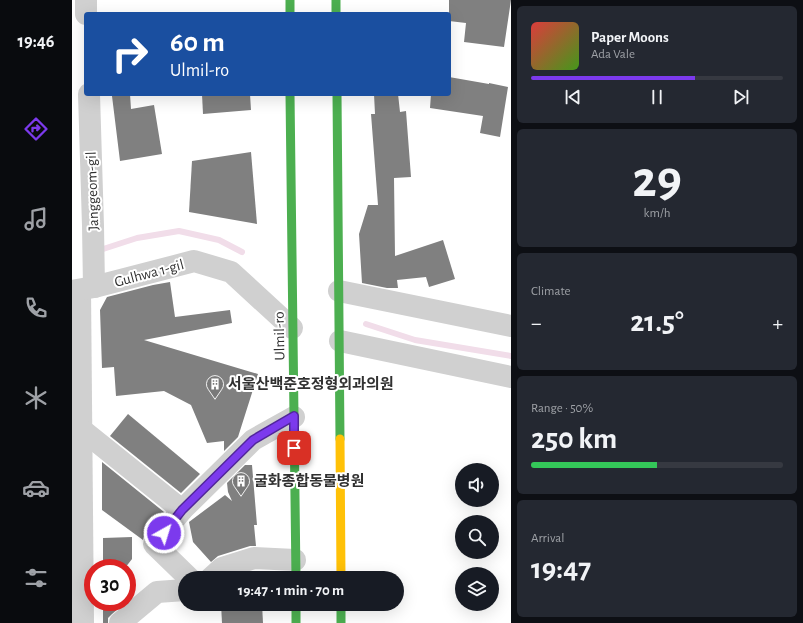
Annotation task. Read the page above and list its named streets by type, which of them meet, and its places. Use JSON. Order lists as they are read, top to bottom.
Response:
{
  "streets": {
    "main road": ["Ulmil-ro"],
    "street": ["Janggeom-gil", "Gulhwa 1-gil"]
  },
  "crossings": [
    ["Janggeom-gil", "Gulhwa 1-gil"],
    ["Gulhwa 1-gil", "Ulmil-ro"]
  ],
  "places": {
    "building": ["서울산백준호정형외과의원", "굴화종합동물병원"]
  },
  "page": {
    "tabs": "19:46",
    "turn": ["60 m", "Ulmil-ro"],
    "song": ["Paper Moons", "Ada Vale"],
    "tile": [
      ["29", "km/h"],
      "Climate",
      ["Range · 50%", "250 km"],
      ["Arrival", "19:47"]
    ],
    "heat": ["−", "21.5°", "+"],
    "limit": "30",
    "trip": "19:47 · 1 min · 70 m"
  }
}
